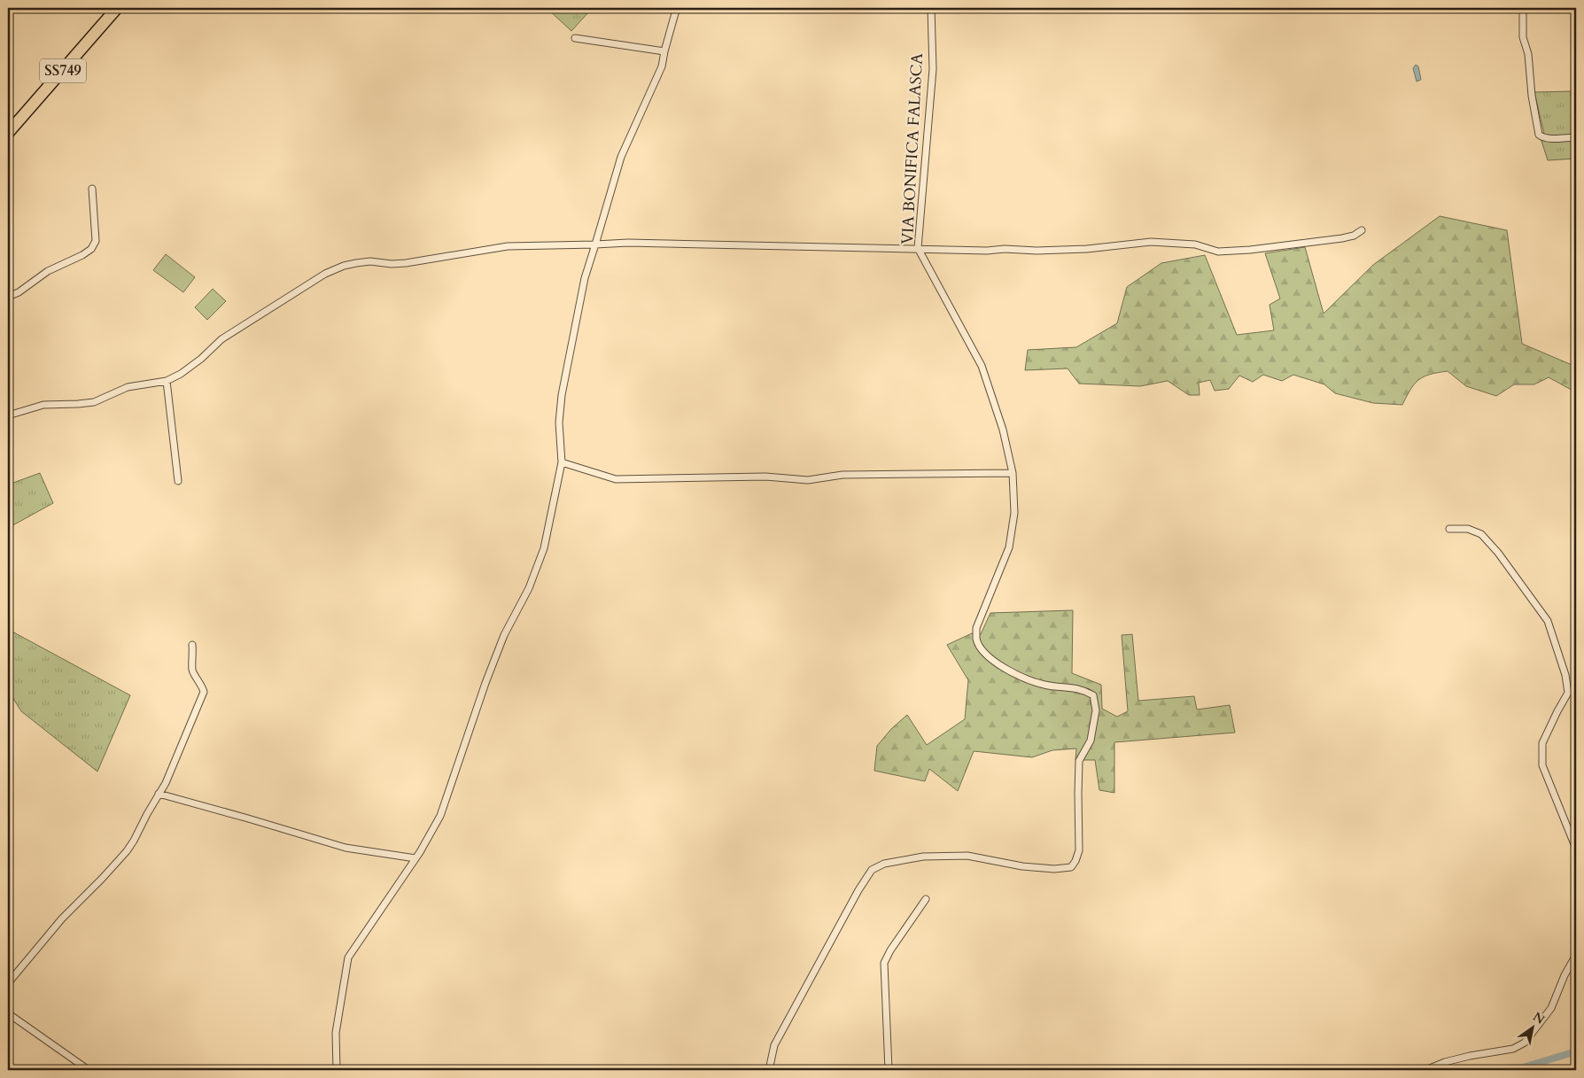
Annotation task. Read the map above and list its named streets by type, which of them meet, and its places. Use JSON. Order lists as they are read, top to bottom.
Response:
{
  "streets": {
    "highway": ["SS749"],
    "street": ["VIA BONIFICA FALASCA"]
  },
  "north": "top right"
}
